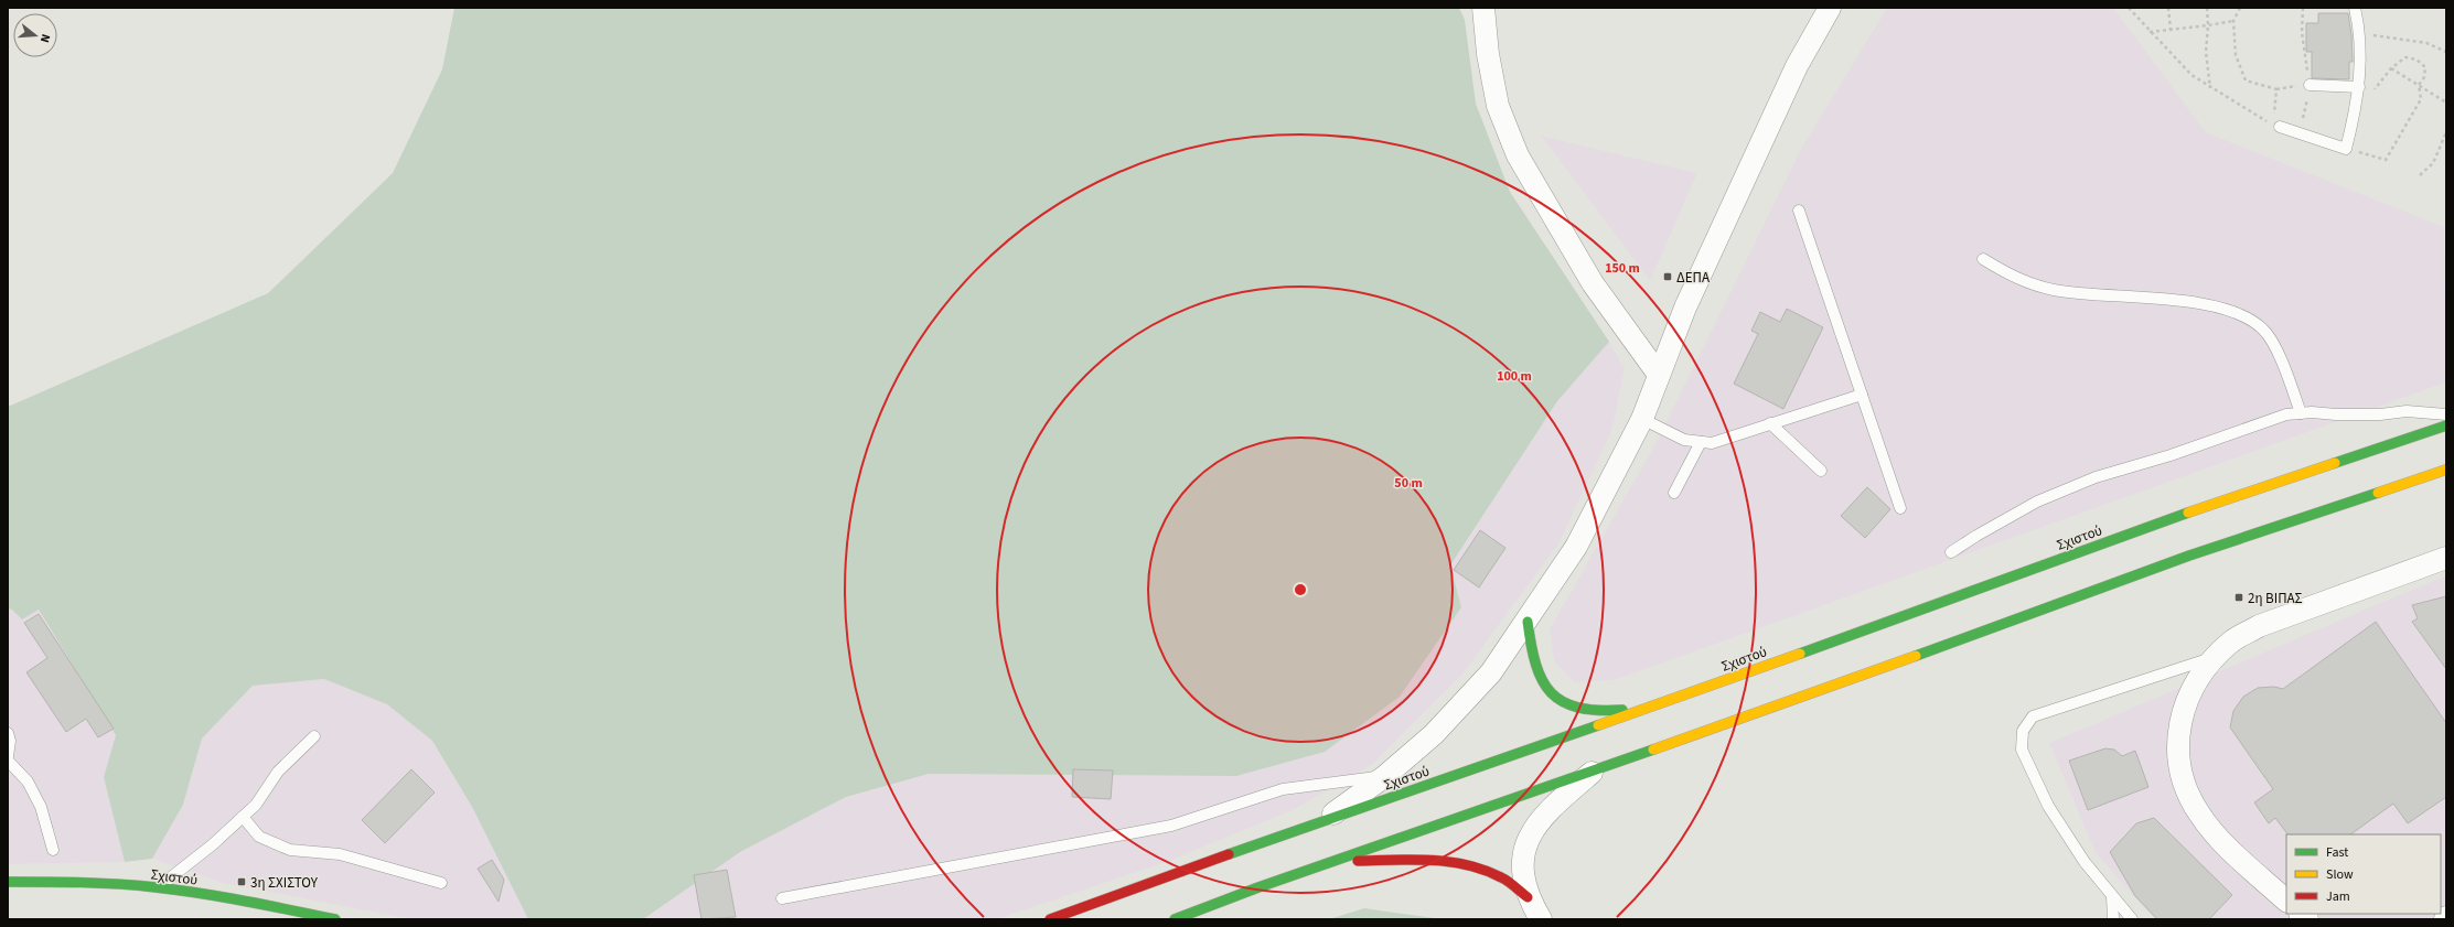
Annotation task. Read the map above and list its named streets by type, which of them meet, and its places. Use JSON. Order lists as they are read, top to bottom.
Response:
{
  "streets": {
    "main road": ["Σχιστού"]
  },
  "places": {
    "transit": ["ΔΕΠΑ", "2η ΒΙΠΑΣ", "3η ΣΧΙΣΤΟΥ"]
  },
  "legend": ["Fast", "Slow", "Jam"],
  "north": "right",
  "rings": ["150 m", "100 m", "50 m"]
}
